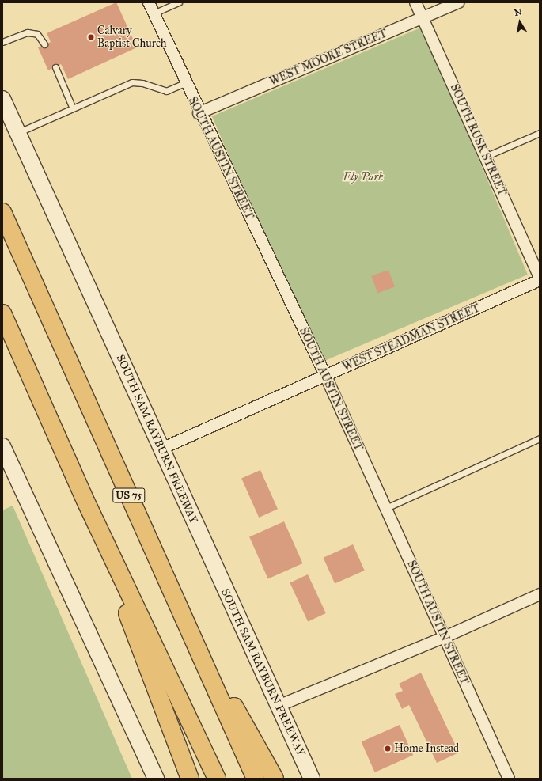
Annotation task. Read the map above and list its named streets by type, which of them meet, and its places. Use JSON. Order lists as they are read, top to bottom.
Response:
{
  "streets": {
    "highway": ["US 75"],
    "main road": ["SOUTH SAM RAYBURN FREEWAY"],
    "street": [
      "WEST MOORE STREET",
      "SOUTH RUSK STREET",
      "SOUTH AUSTIN STREET",
      "WEST STEADMAN STREET"
    ]
  },
  "crossings": [
    ["WEST MOORE STREET", "SOUTH RUSK STREET"],
    ["WEST MOORE STREET", "SOUTH AUSTIN STREET"],
    ["SOUTH AUSTIN STREET", "WEST STEADMAN STREET"],
    ["WEST STEADMAN STREET", "SOUTH SAM RAYBURN FREEWAY"]
  ],
  "parks": ["Ely Park"],
  "places": ["Calvary Baptist Church", "Home Instead"],
  "north": "top"
}
